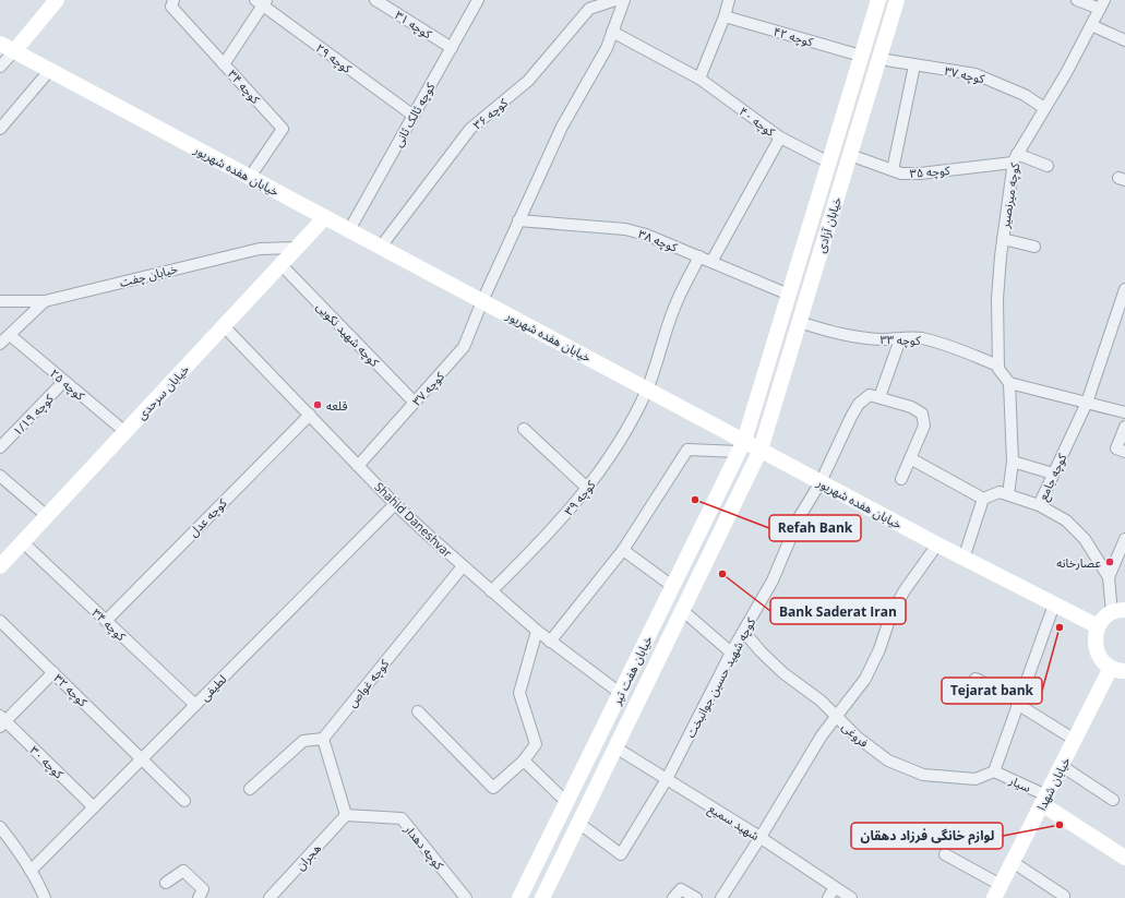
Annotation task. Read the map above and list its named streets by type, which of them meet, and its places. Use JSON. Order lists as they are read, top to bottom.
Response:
{
  "streets": {
    "street": [
      "کوچه ۳۱",
      "کوچه ۴۲",
      "کوچه ۲۹",
      "کوچه ۳۷",
      "کوچه ۳۴",
      "کوچه ۳۶",
      "کوچه ثالک ثانی",
      "کوچه ۴۰",
      "خیابان هفده شهریور",
      "کوچه ۳۵",
      "کوچه میرنصیر",
      "خیابان آزادی",
      "کوچه ۳۸",
      "خیابان چفت",
      "کوچه شهید نکویی",
      "کوچه ۳۳",
      "کوچه ۲۵",
      "خیابان سرحدی",
      "کوچه ۱/۱۹",
      "کوچه جامع",
      "کوچه ۳۹",
      "کوچه عدل",
      "Shahid Daneshvar",
      "خیابان هفت تیر",
      "کوچه شهید حسین جوانبخت",
      "کوچه غواص",
      "لطیفی",
      "کوچه ۳۲",
      "فروغی",
      "کوچه ۳۰",
      "سیار",
      "خیابان شهدا",
      "شهید سمیع",
      "کوچه دهدار",
      "هجران"
    ]
  },
  "crossings": [
    ["کوچه ۳۱", "کوچه ثالک ثانی"],
    ["کوچه ۴۲", "خیابان آزادی"],
    ["کوچه ۲۹", "کوچه ثالک ثانی"],
    ["کوچه ۳۷", "خیابان هفده شهریور"],
    ["کوچه ۳۷", "کوچه میرنصیر"],
    ["کوچه ۳۷", "خیابان آزادی"],
    ["کوچه ۳۷", "کوچه شهید نکویی"],
    ["کوچه ۳۷", "Shahid Daneshvar"],
    ["کوچه ۳۴", "خیابان هفده شهریور"],
    ["کوچه ۳۴", "خیابان سرحدی"],
    ["کوچه ۳۴", "کوچه عدل"],
    ["کوچه ۳۴", "لطیفی"],
    ["کوچه ۳۶", "خیابان هفده شهریور"],
    ["کوچه ثالک ثانی", "خیابان هفده شهریور"],
    ["کوچه ۴۰", "کوچه ۳۸"],
    ["خیابان هفده شهریور", "خیابان آزادی"],
    ["خیابان هفده شهریور", "خیابان سرحدی"],
    ["خیابان هفده شهریور", "کوچه ۳۹"],
    ["خیابان هفده شهریور", "خیابان هفت تیر"],
    ["خیابان هفده شهریور", "کوچه شهید حسین جوانبخت"],
    ["کوچه ۳۵", "کوچه میرنصیر"],
    ["کوچه ۳۵", "خیابان آزادی"],
    ["کوچه میرنصیر", "کوچه ۳۳"],
    ["خیابان آزادی", "کوچه ۳۸"],
    ["خیابان آزادی", "کوچه ۳۳"],
    ["خیابان آزادی", "خیابان هفت تیر"],
    ["خیابان چفت", "خیابان سرحدی"],
    ["کوچه شهید نکویی", "خیابان سرحدی"],
    ["کوچه ۲۵", "خیابان سرحدی"],
    ["کوچه ۲۵", "کوچه ۱/۱۹"],
    ["خیابان سرحدی", "Shahid Daneshvar"],
    ["کوچه ۳۹", "Shahid Daneshvar"],
    ["کوچه عدل", "Shahid Daneshvar"],
    ["Shahid Daneshvar", "خیابان هفت تیر"],
    ["Shahid Daneshvar", "کوچه غواص"],
    ["Shahid Daneshvar", "لطیفی"],
    ["خیابان هفت تیر", "کوچه شهید حسین جوانبخت"],
    ["خیابان هفت تیر", "شهید سمیع"],
    ["کوچه شهید حسین جوانبخت", "فروغی"],
    ["کوچه شهید حسین جوانبخت", "شهید سمیع"],
    ["لطیفی", "کوچه ۳۲"],
    ["لطیفی", "کوچه ۳۰"],
    ["فروغی", "سیار"],
    ["سیار", "خیابان شهدا"],
    ["کوچه دهدار", "هجران"]
  ],
  "places": [
    "قلعه",
    "Refah Bank",
    "عصارخانه",
    "Bank Saderat Iran",
    "Tejarat bank",
    "لوازم خانگی فرزاد دهقان"
  ]
}
